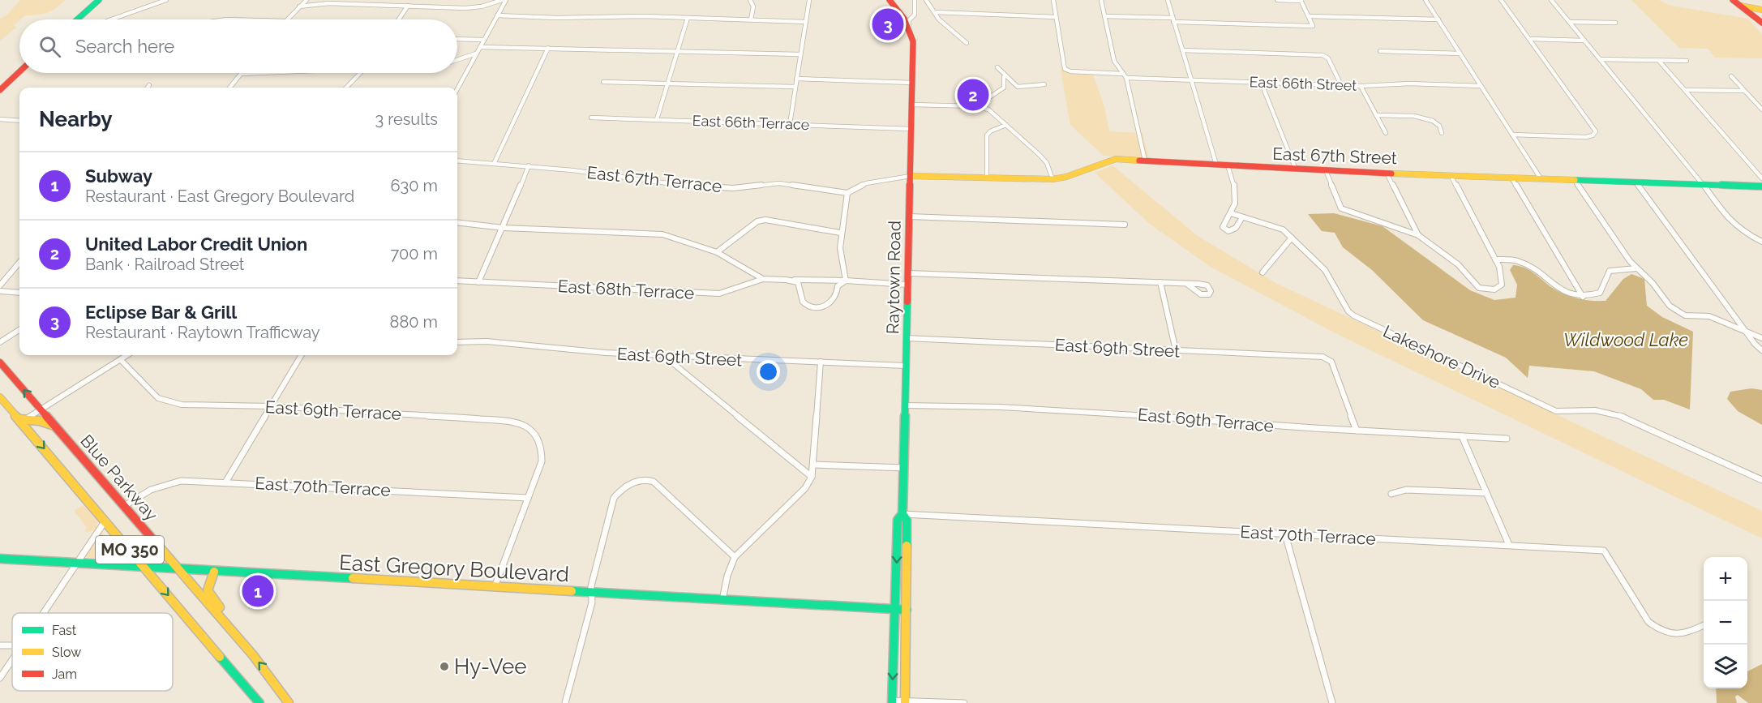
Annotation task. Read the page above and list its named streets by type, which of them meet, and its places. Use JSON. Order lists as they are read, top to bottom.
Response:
{
  "streets": {
    "main road": [
      "East 67th Street",
      "Raytown Road",
      "Blue Parkway",
      "MO 350",
      "East Gregory Boulevard"
    ],
    "street": [
      "East 66th Street",
      "East 66th Terrace",
      "East 67th Terrace",
      "East 68th Terrace",
      "East 69th Street",
      "Lakeshore Drive",
      "East 69th Terrace",
      "East 70th Terrace"
    ]
  },
  "crossings": [
    ["East 66th Terrace", "Raytown Road"],
    ["East 67th Street", "Raytown Road"],
    ["Raytown Road", "East 68th Terrace"],
    ["Raytown Road", "East 69th Street"],
    ["Raytown Road", "East 69th Terrace"],
    ["Raytown Road", "East 70th Terrace"],
    ["Raytown Road", "East Gregory Boulevard"],
    ["East 69th Street", "East 69th Terrace"],
    ["East 69th Terrace", "East 70th Terrace"],
    ["Blue Parkway", "East 70th Terrace"],
    ["Blue Parkway", "East Gregory Boulevard"],
    ["MO 350", "East Gregory Boulevard"]
  ],
  "water": ["Wildwood Lake"],
  "places": ["Hy-Vee"],
  "legend": ["Fast", "Slow", "Jam"],
  "page": {
    "pins": ["3", "2", "1"],
    "search": "Search here",
    "heading": ["Nearby", "3 results"],
    "list": [
      {
        "mark": "1",
        "name": "Subway",
        "note": "Restaurant · East Gregory Boulevard",
        "value": "630 m"
      },
      {
        "mark": "2",
        "name": "United Labor Credit Union",
        "note": "Bank · Railroad Street",
        "value": "700 m"
      },
      {
        "mark": "3",
        "name": "Eclipse Bar & Grill",
        "note": "Restaurant · Raytown Trafficway",
        "value": "880 m"
      }
    ],
    "map_buttons": ["+", "−"]
  }
}
